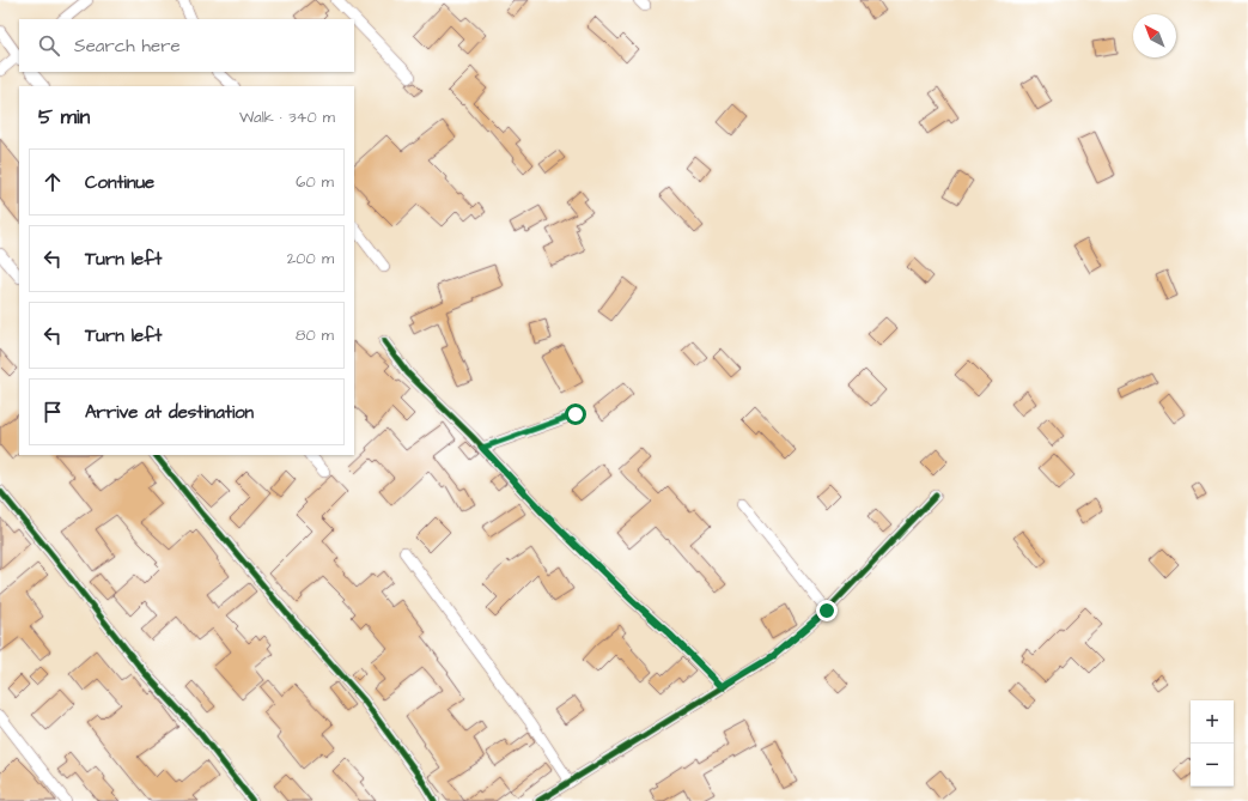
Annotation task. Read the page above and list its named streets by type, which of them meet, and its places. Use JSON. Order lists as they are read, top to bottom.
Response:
{
  "north": "top left",
  "page": {
    "search": "Search here",
    "heading": ["5 min", "Walk · 340 m"],
    "list": [
      ["Continue", "60 m"],
      ["Turn left", "200 m"],
      ["Turn left", "80 m"],
      "Arrive at destination"
    ],
    "map_buttons": ["+", "−"]
  }
}
